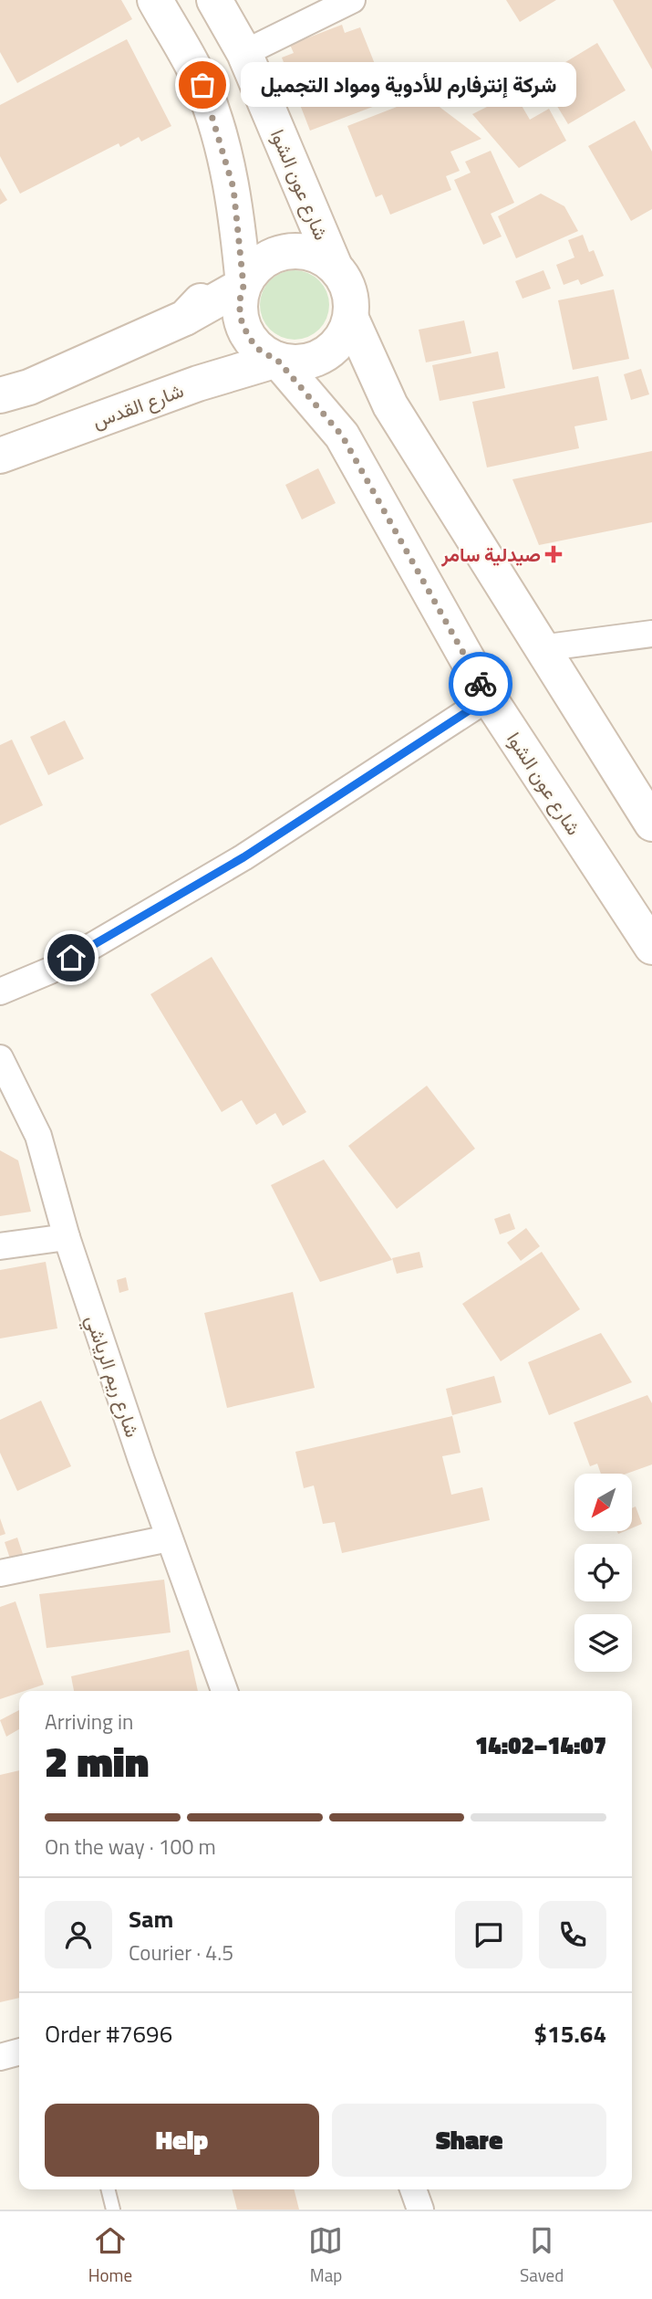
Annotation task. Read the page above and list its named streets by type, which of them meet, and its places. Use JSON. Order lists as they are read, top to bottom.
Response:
{
  "streets": {
    "main road": ["شارع عون الشوا", "شارع القدس"],
    "street": ["شارع ريم الرياشي"]
  },
  "crossings": [
    ["شارع عون الشوا", "شارع القدس"]
  ],
  "places": {
    "other": ["شركة إنترفارم للأدوية ومواد التجميل"],
    "health": ["صيدلية سامر"]
  },
  "north": "bottom left",
  "page": {
    "bubble": "شركة إنترفارم للأدوية ومواد التجميل",
    "heading": ["2 min", "Arriving in", "14:02–14:07"],
    "panel": [
      "Sam",
      "Courier · 4.5",
      "Order #7696",
      "$15.64"
    ],
    "bar": "On the way · 100 m",
    "buttons": ["Help", "Share"],
    "tabs": ["Home", "Map", "Saved"]
  }
}
